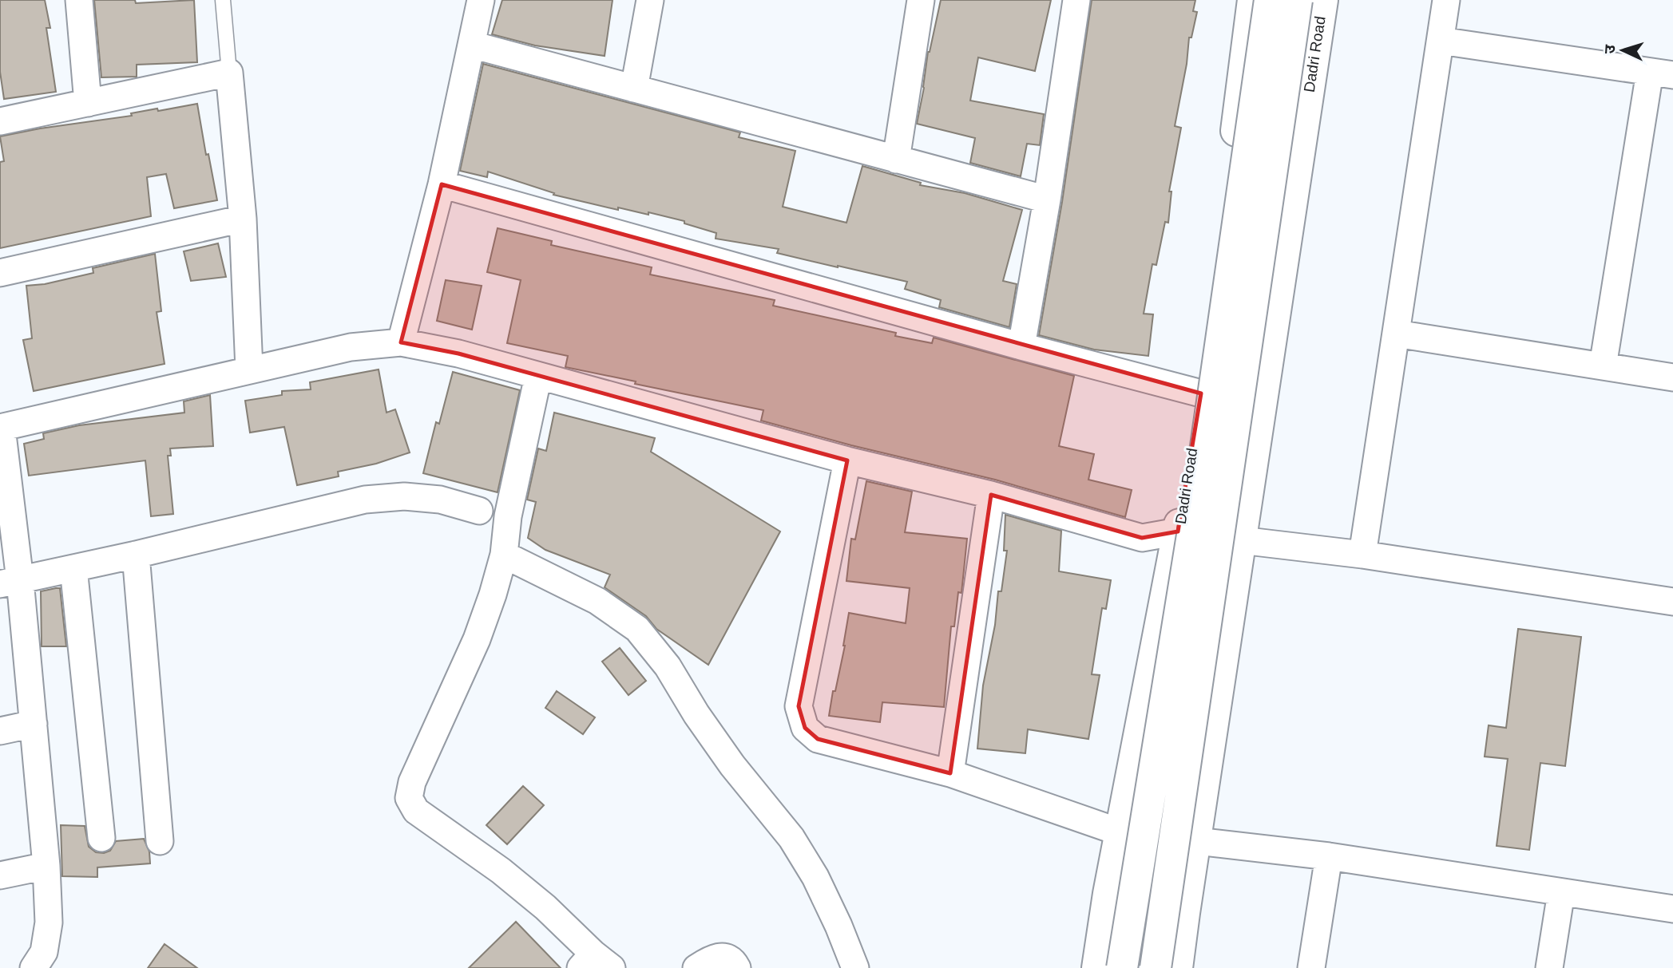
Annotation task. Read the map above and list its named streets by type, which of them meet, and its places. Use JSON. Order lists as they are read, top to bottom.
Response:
{
  "streets": {
    "street": ["Dadri Road"]
  },
  "north": "left"
}
